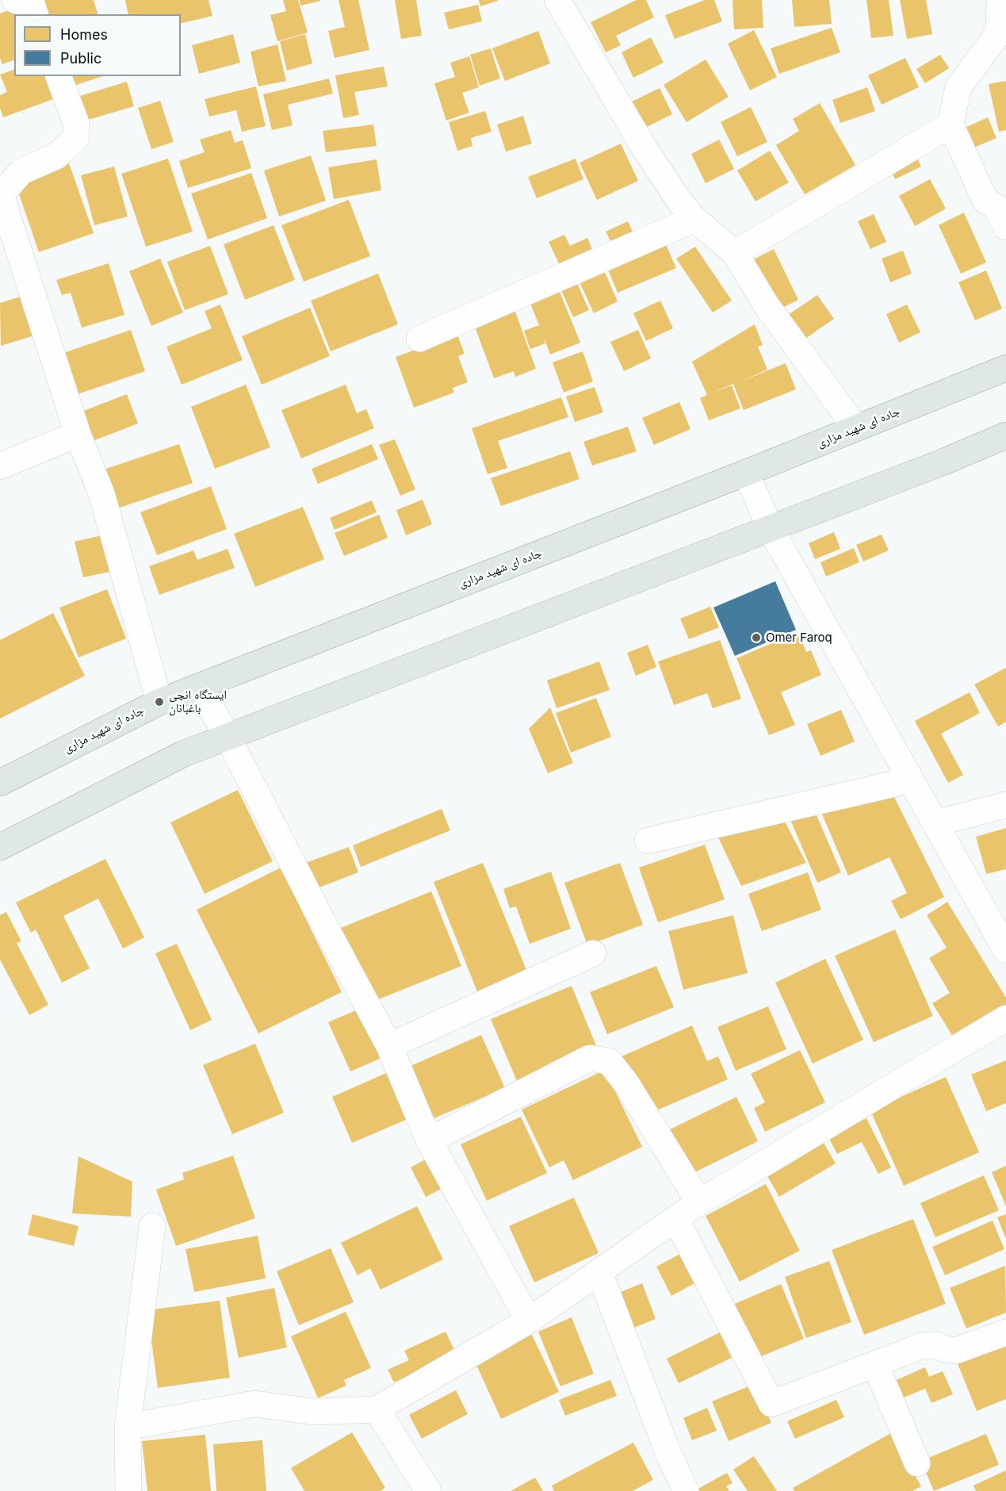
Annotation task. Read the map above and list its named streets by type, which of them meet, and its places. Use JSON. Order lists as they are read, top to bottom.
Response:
{
  "streets": {
    "main road": ["جاده ای شهید مزاری"]
  },
  "places": ["Omer Faroq", "ایستگاه انچی باغبانان"],
  "legend": ["Homes", "Public"]
}
